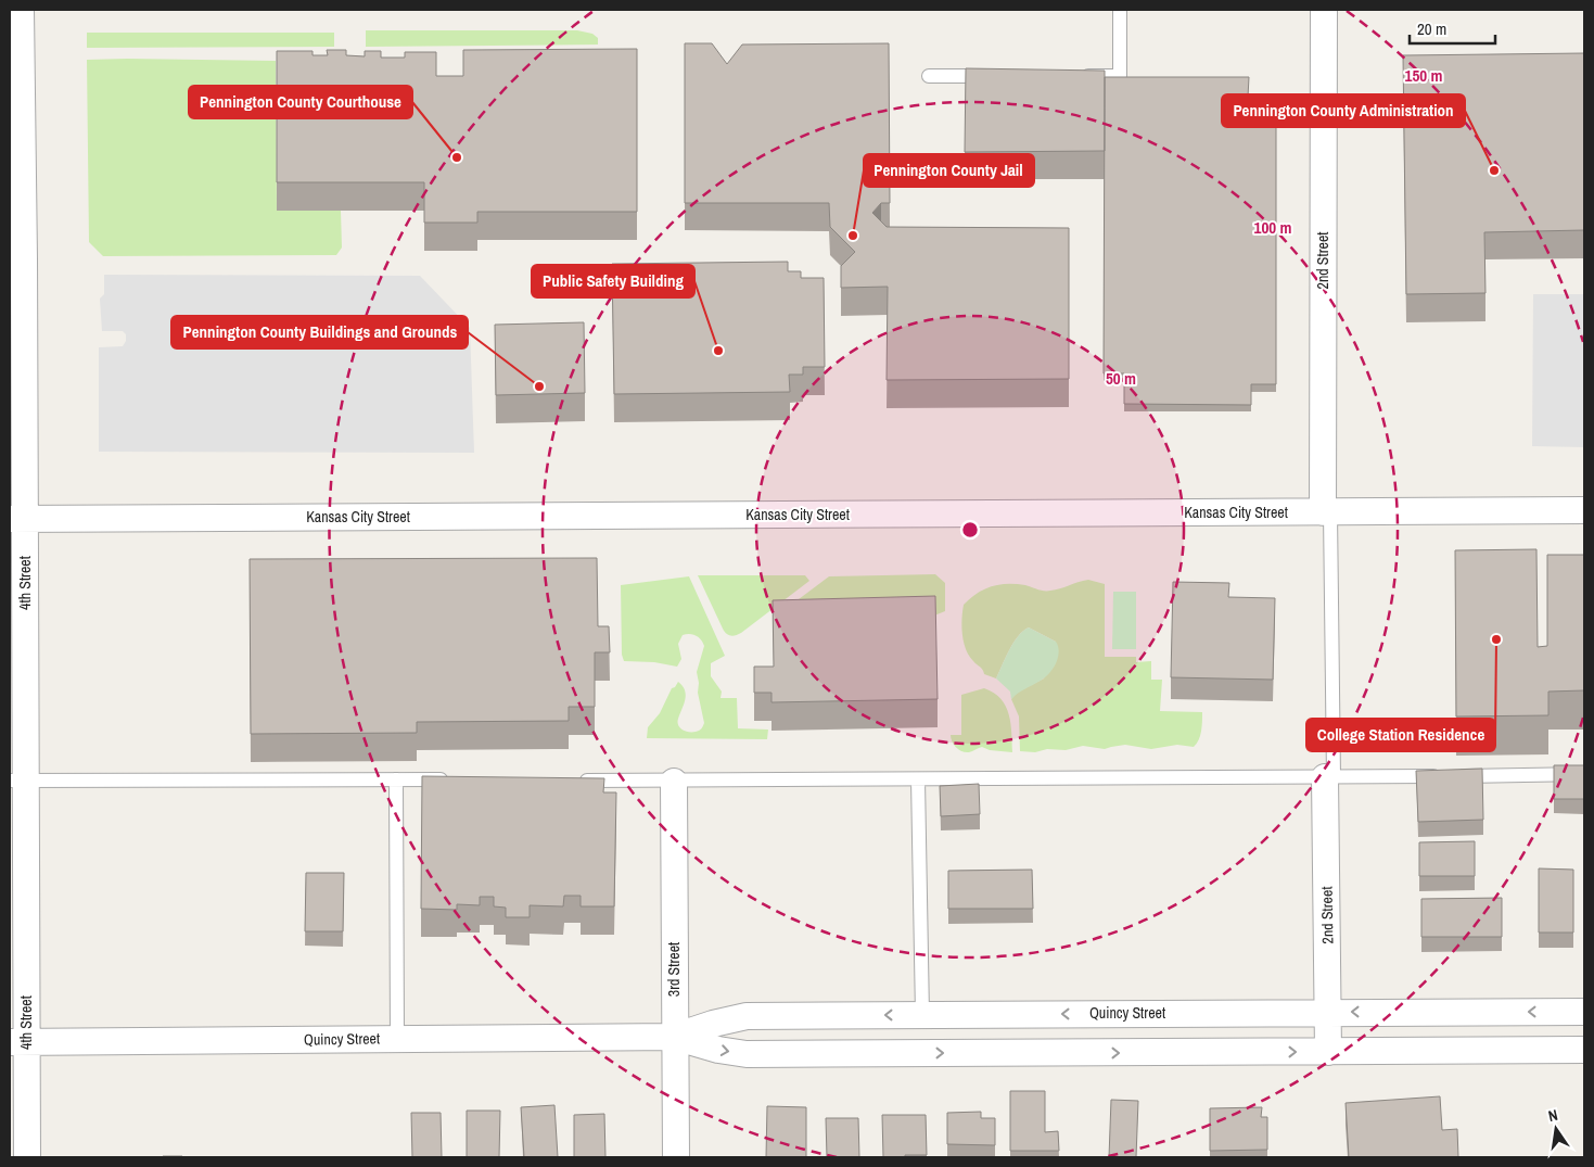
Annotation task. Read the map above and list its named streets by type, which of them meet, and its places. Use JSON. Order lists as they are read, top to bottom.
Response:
{
  "streets": {
    "street": [
      "2nd Street",
      "Kansas City Street",
      "4th Street",
      "3rd Street",
      "Quincy Street"
    ]
  },
  "crossings": [
    ["2nd Street", "Kansas City Street"],
    ["2nd Street", "Quincy Street"],
    ["Kansas City Street", "4th Street"],
    ["4th Street", "Quincy Street"],
    ["3rd Street", "Quincy Street"]
  ],
  "places": [
    "Pennington County Courthouse",
    "Pennington County Administration",
    "Pennington County Jail",
    "Public Safety Building",
    "Pennington County Buildings and Grounds",
    "College Station Residence"
  ],
  "scale_bar": "20 m",
  "north": "top",
  "rings": ["150 m", "100 m", "50 m"]
}
